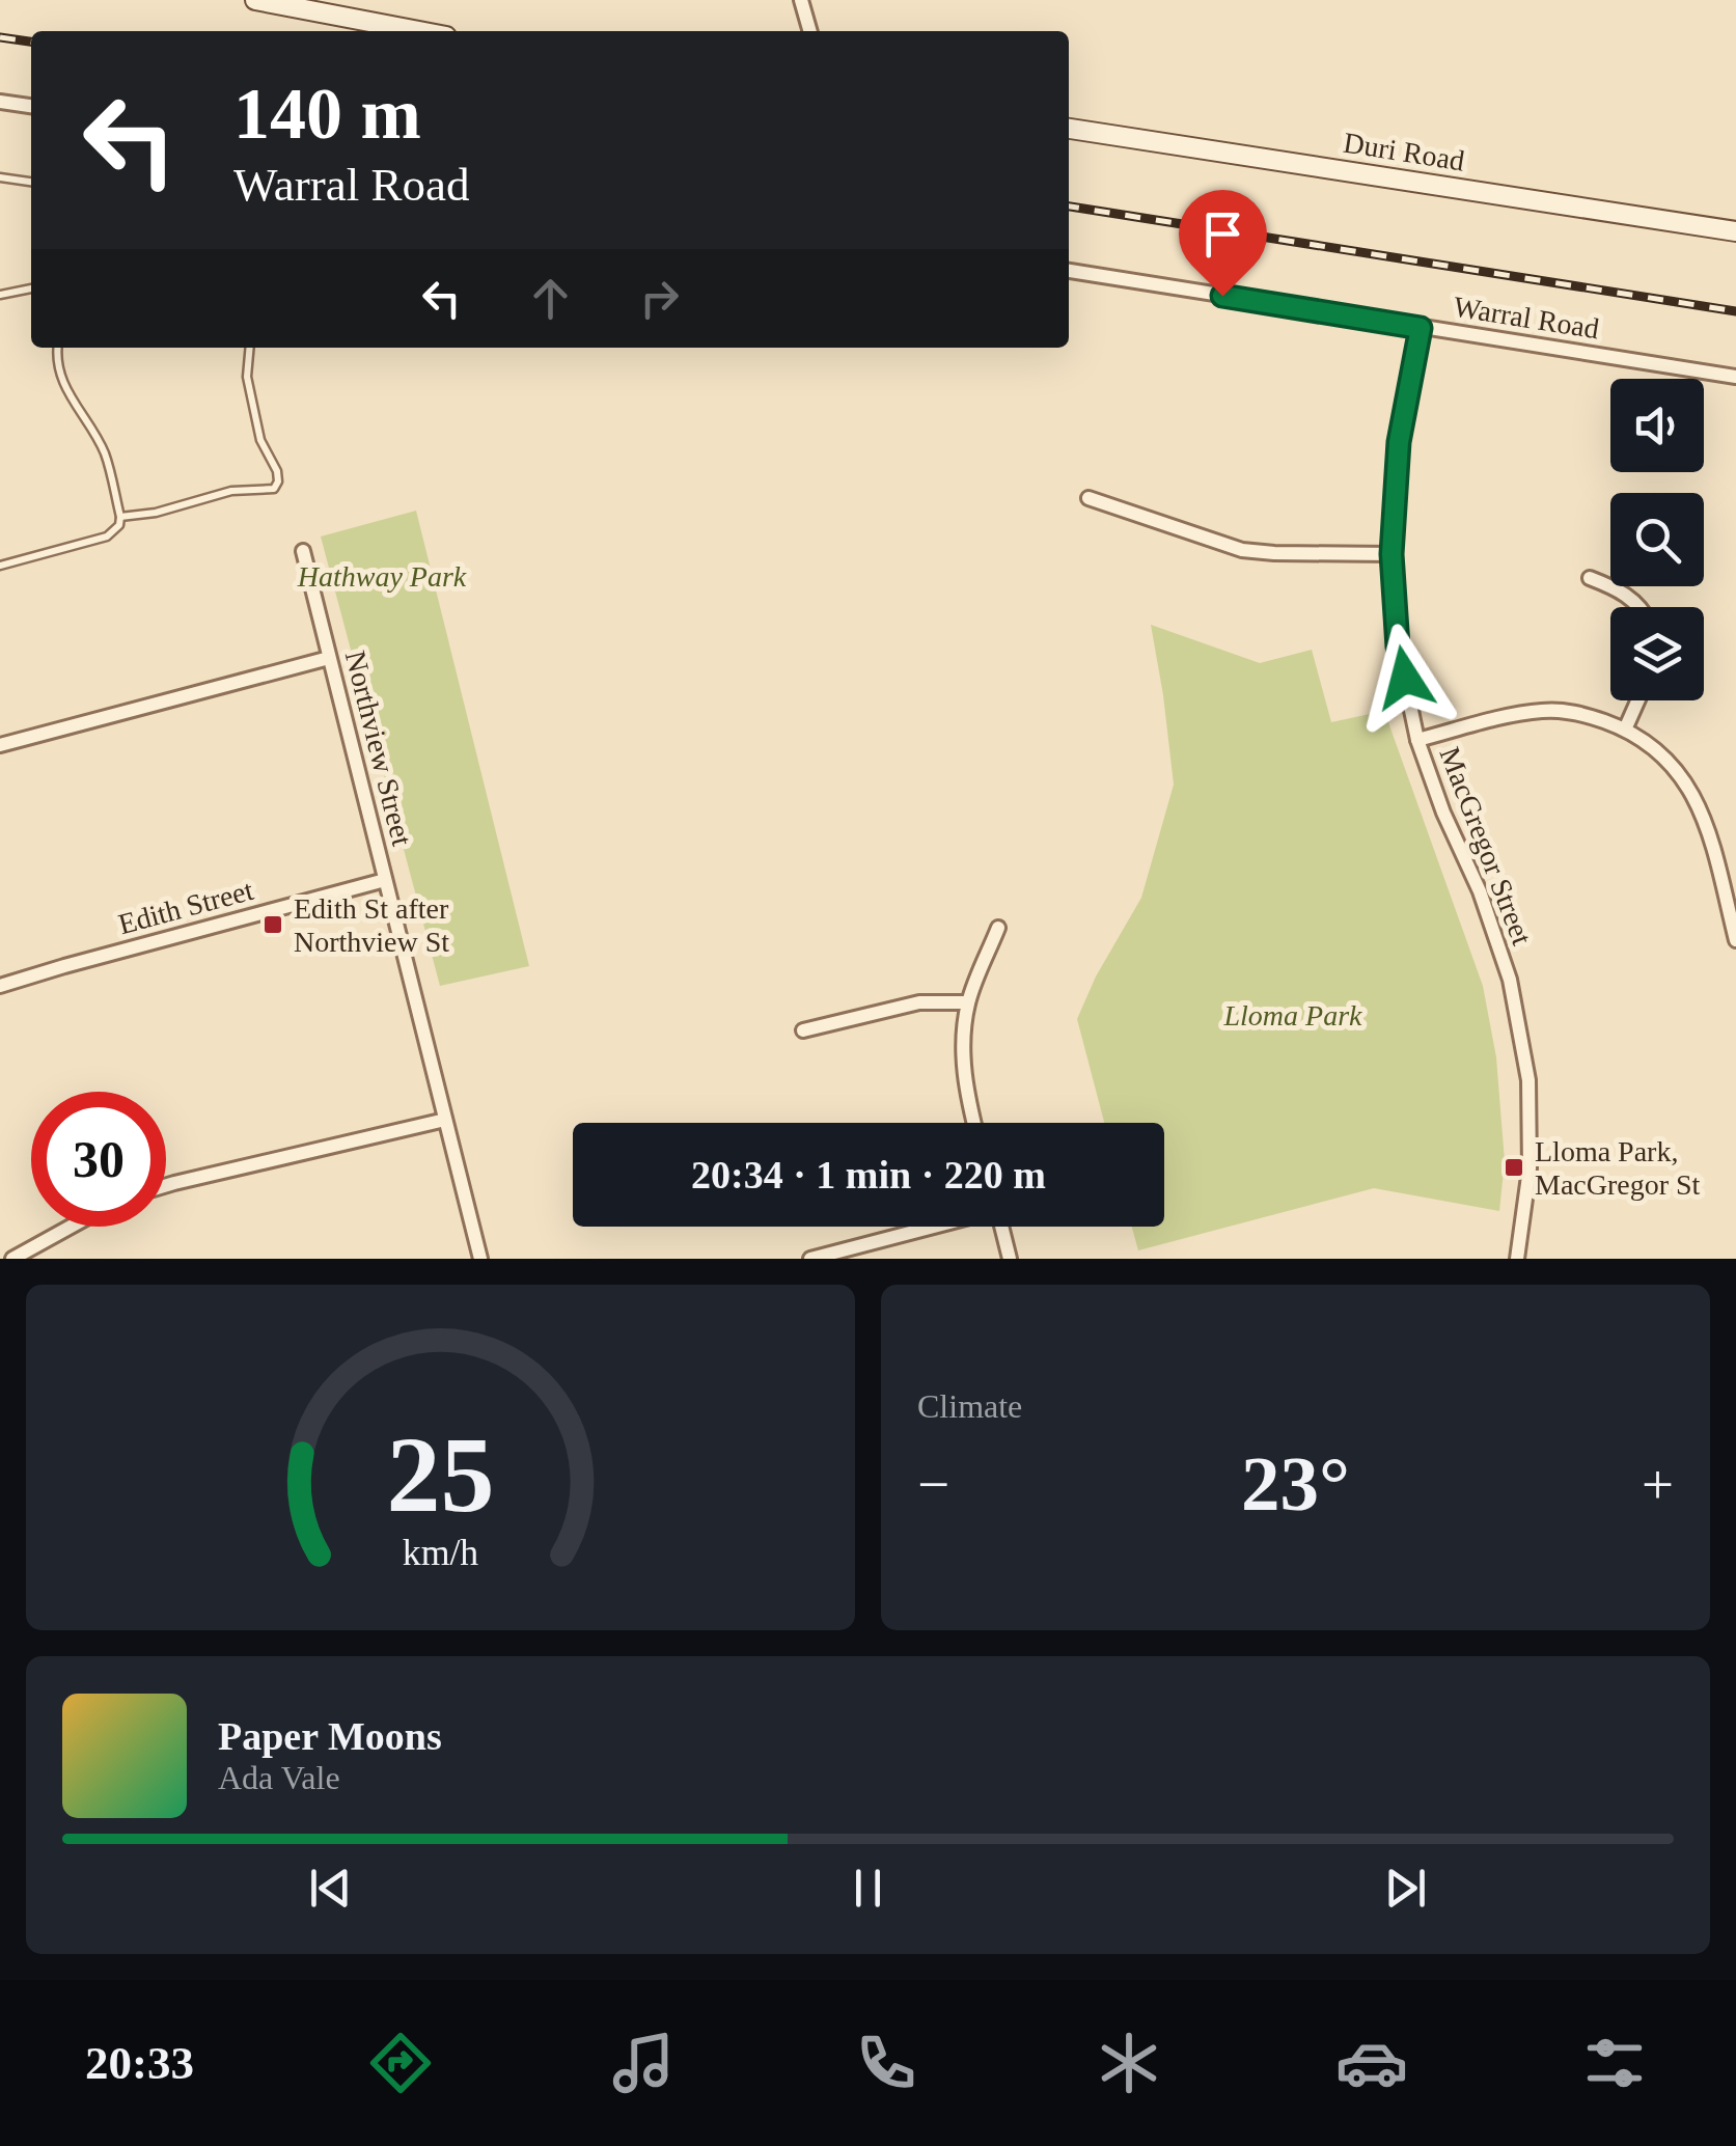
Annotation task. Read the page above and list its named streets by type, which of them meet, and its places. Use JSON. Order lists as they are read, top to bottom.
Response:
{
  "streets": {
    "main road": ["Duri Road"],
    "street": [
      "Warral Road",
      "Northview Street",
      "MacGregor Street",
      "Edith Street"
    ]
  },
  "crossings": [
    ["Warral Road", "MacGregor Street"],
    ["Northview Street", "Edith Street"]
  ],
  "parks": ["Hathway Park", "Lloma Park"],
  "places": {
    "transit": ["Edith St after Northview St", "Lloma Park, MacGregor St"]
  },
  "page": {
    "turn": ["140 m", "Warral Road"],
    "limit": "30",
    "trip": "20:34 · 1 min · 220 m",
    "tile": "Climate",
    "heat": ["−", "23°", "+"],
    "song": ["Paper Moons", "Ada Vale"],
    "tabs": "20:33",
    "gauge": ["25", "km/h"]
  }
}
